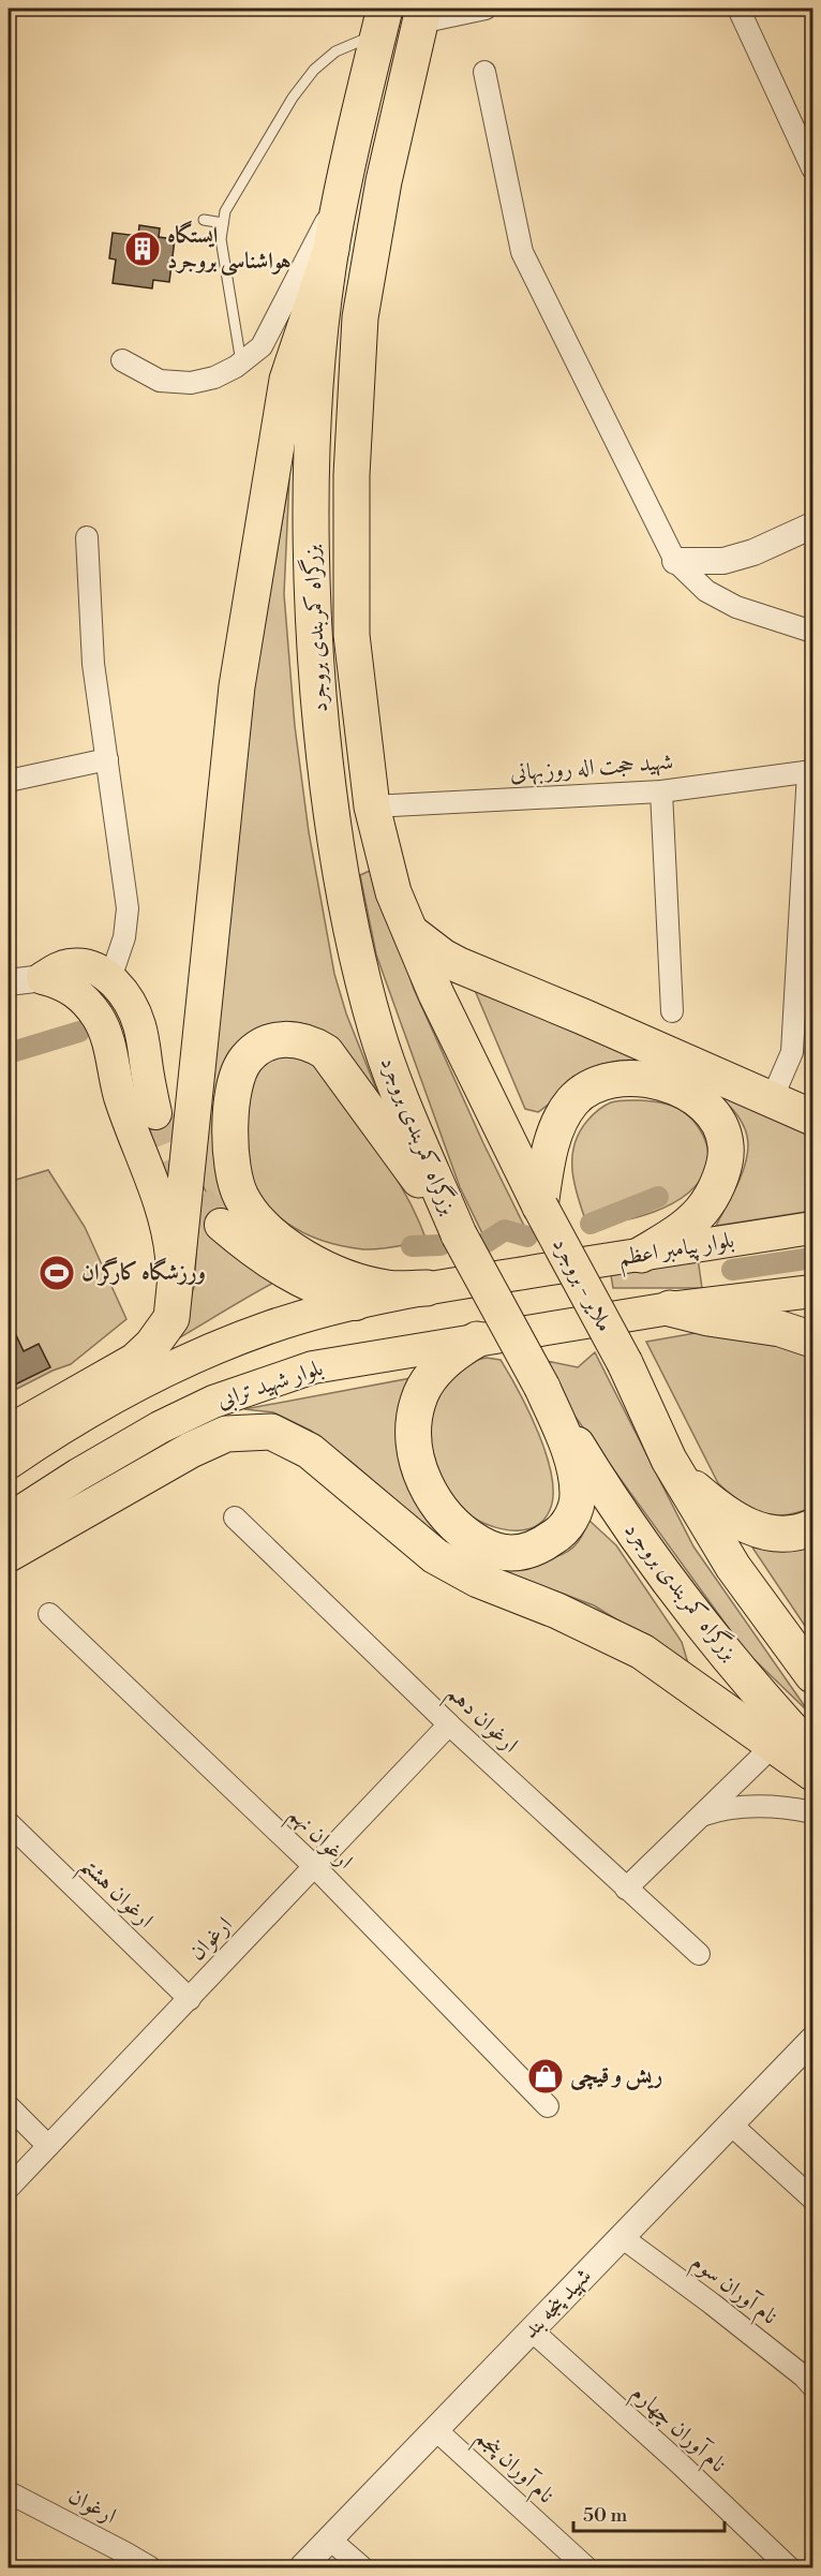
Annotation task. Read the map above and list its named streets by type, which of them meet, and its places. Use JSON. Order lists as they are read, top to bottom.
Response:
{
  "streets": {
    "highway": ["بزرگراه کمربندی بروجرد", "ملایر - بروجرد"],
    "main road": ["بلوار پیامبر اعظم", "بلوار شهید ترابی"],
    "street": [
      "شهید حجت اله روزبهانی",
      "ارغوان دهم",
      "ارغوان نهم",
      "ارغوان هشتم",
      "ارغوان",
      "نام آوران سوم",
      "شهید پنجه بند",
      "نام آوران چهارم",
      "نام آوران پنجم"
    ]
  },
  "crossings": [
    ["بزرگراه کمربندی بروجرد", "شهید حجت اله روزبهانی"],
    ["بزرگراه کمربندی بروجرد", "ملایر - بروجرد"],
    ["ارغوان دهم", "ارغوان"],
    ["ارغوان نهم", "ارغوان"],
    ["ارغوان هشتم", "ارغوان"],
    ["نام آوران سوم", "شهید پنجه بند"],
    ["شهید پنجه بند", "نام آوران چهارم"],
    ["شهید پنجه بند", "نام آوران پنجم"]
  ],
  "places": {
    "building": ["ایستگاه هواشناسی بروجرد"],
    "sports": ["ورزشگاه کارگران"],
    "shop": ["ریش و قیچی"]
  },
  "scale_bar": "50 m"
}
